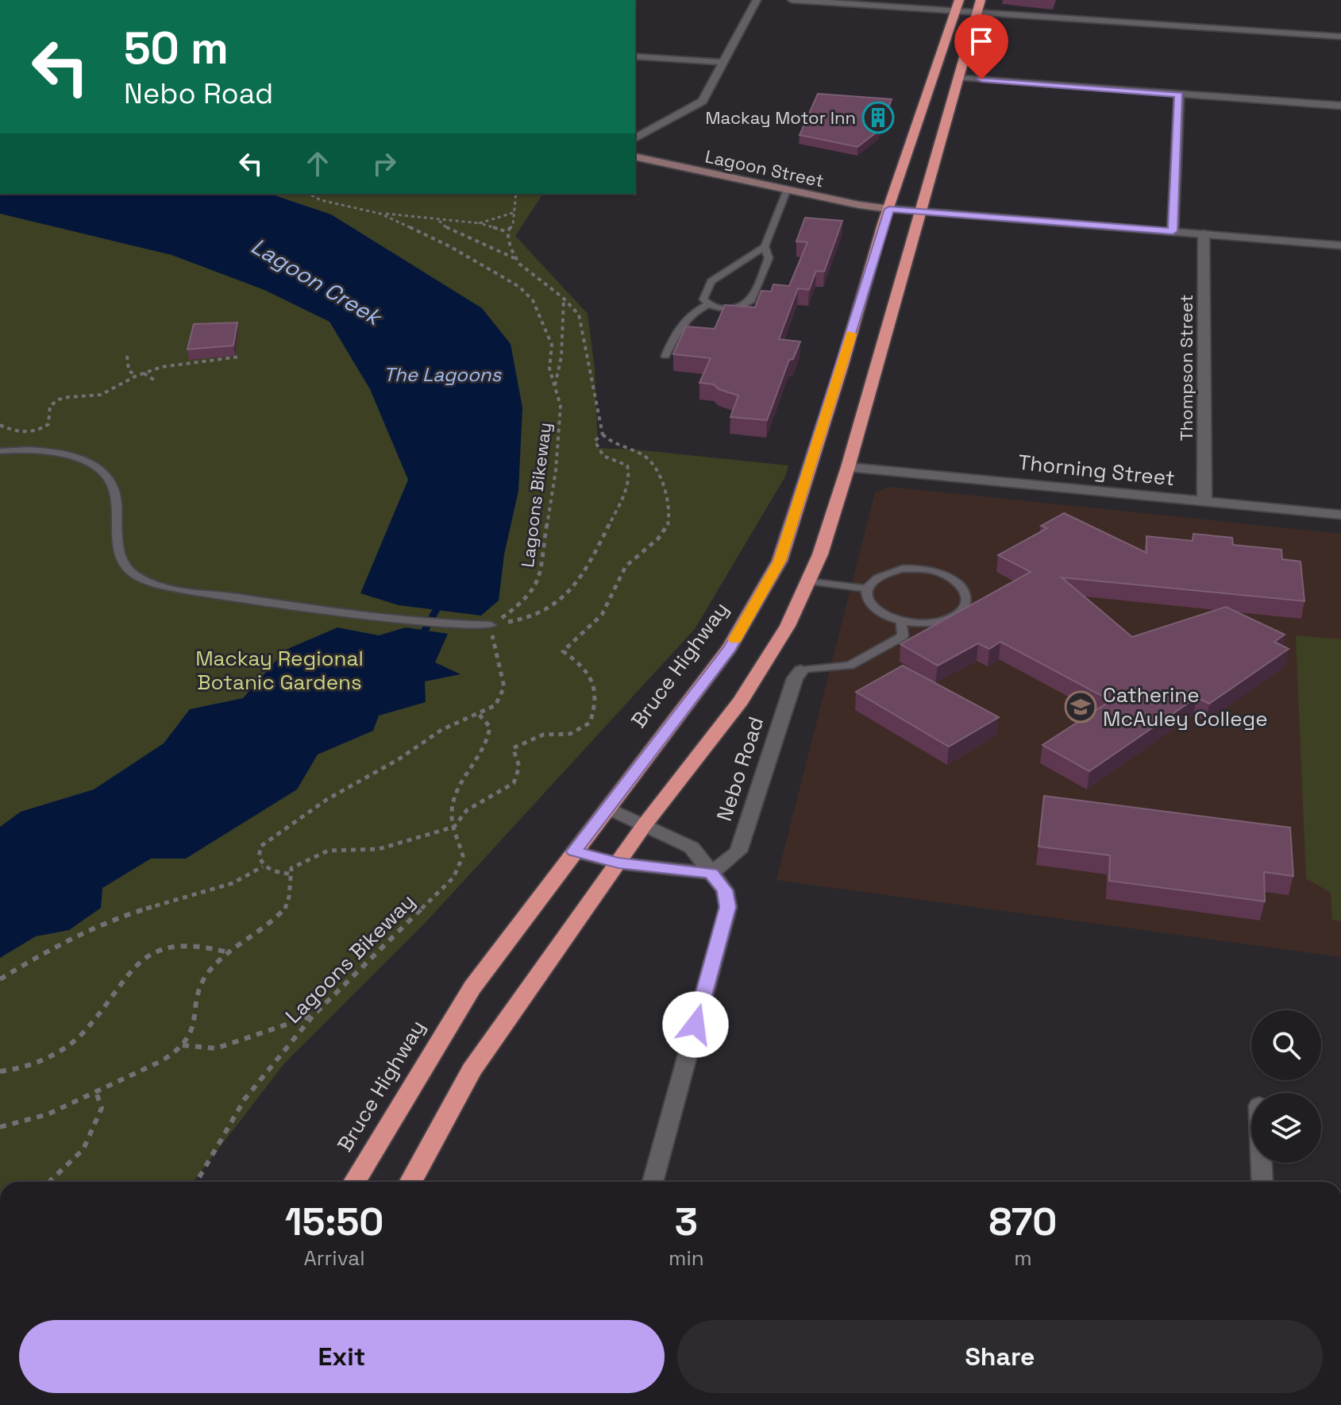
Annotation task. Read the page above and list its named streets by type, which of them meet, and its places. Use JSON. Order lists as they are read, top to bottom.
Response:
{
  "streets": {
    "highway": ["Bruce Highway"],
    "main road": ["Lagoon Street"],
    "street": ["Thompson Street", "Thorning Street", "Nebo Road"],
    "path": ["Lagoons Bikeway"]
  },
  "crossings": [
    ["Lagoon Street", "Bruce Highway"],
    ["Thompson Street", "Thorning Street"]
  ],
  "water": ["Lagoon Creek", "The Lagoons"],
  "parks": ["Mackay Regional Botanic Gardens"],
  "places": {
    "building": ["Mackay Motor Inn"],
    "school or university": ["Catherine McAuley College"]
  },
  "page": {
    "turn": ["50 m", "Nebo Road"],
    "eta": [
      "15:50",
      "Arrival",
      "3",
      "min",
      "870",
      "m"
    ],
    "buttons": ["Exit", "Share"]
  }
}
